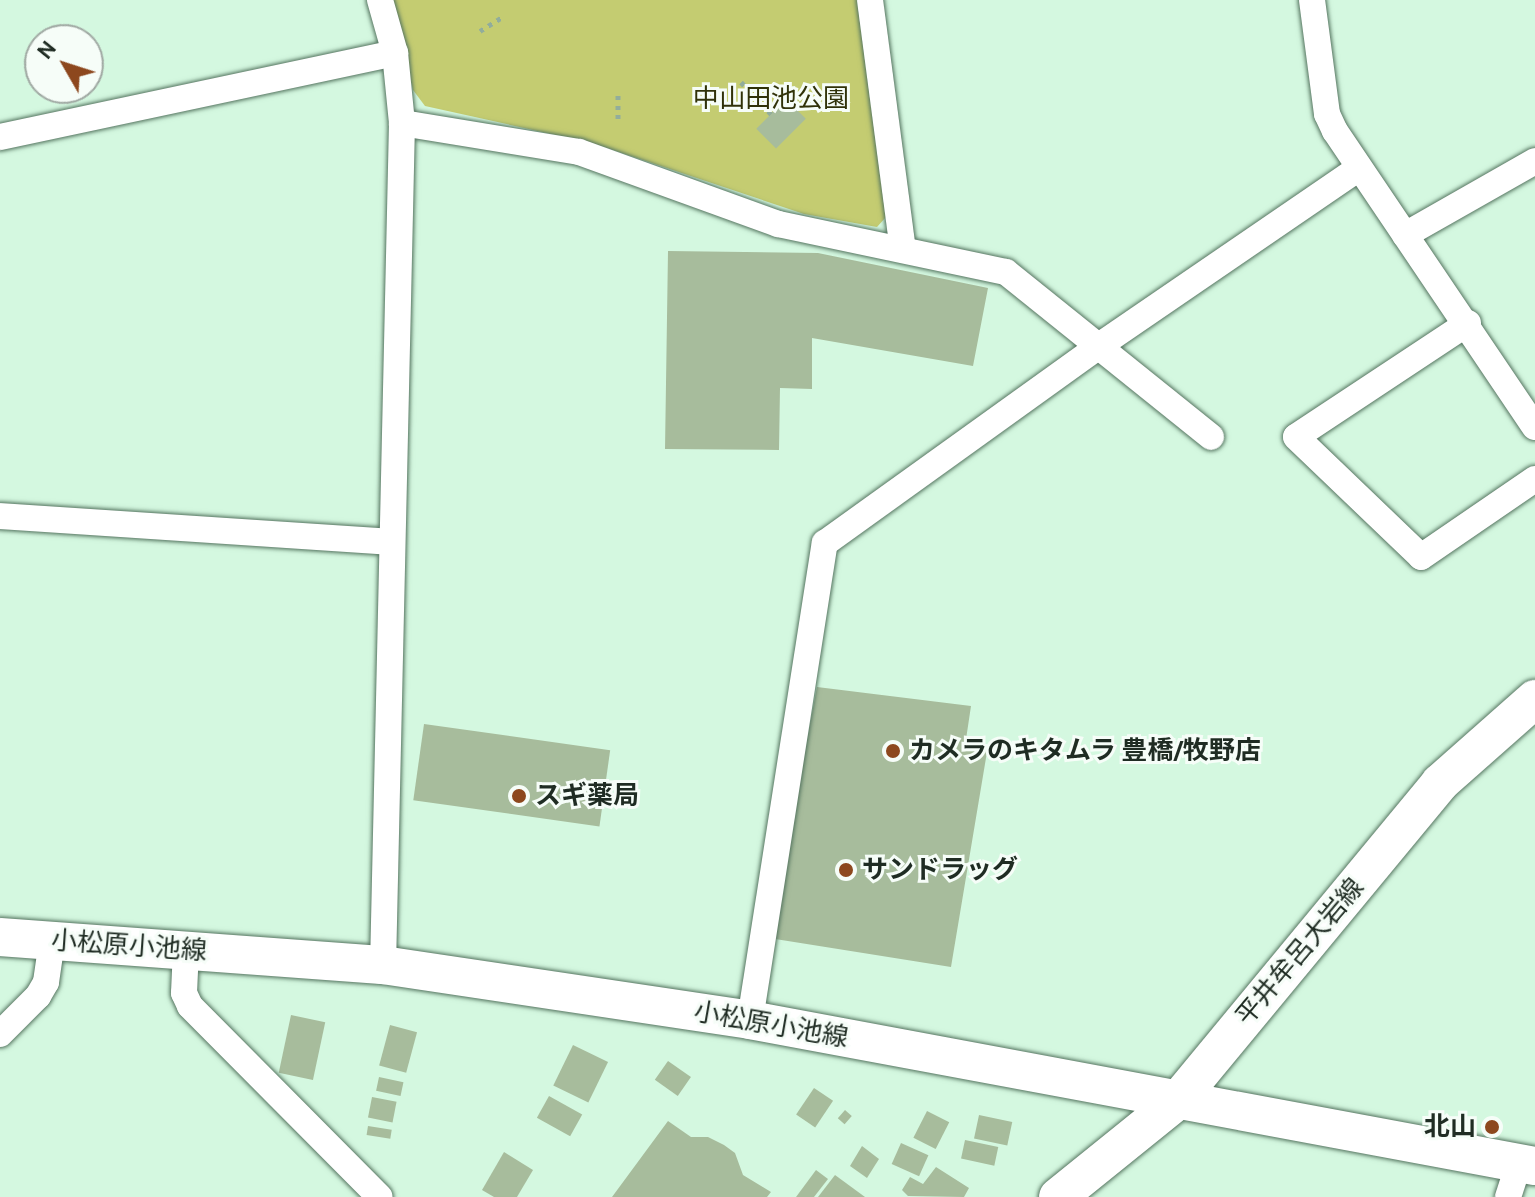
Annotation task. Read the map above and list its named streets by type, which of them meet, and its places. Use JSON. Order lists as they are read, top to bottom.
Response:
{
  "streets": {
    "main road": ["小松原小池線", "平井牟呂大岩線"]
  },
  "crossings": [
    ["小松原小池線", "平井牟呂大岩線"]
  ],
  "parks": ["中山田池公園"],
  "places": [
    "カメラのキタムラ 豊橋/牧野店",
    "スギ薬局",
    "サンドラッグ",
    "北山"
  ],
  "north": "top left"
}
